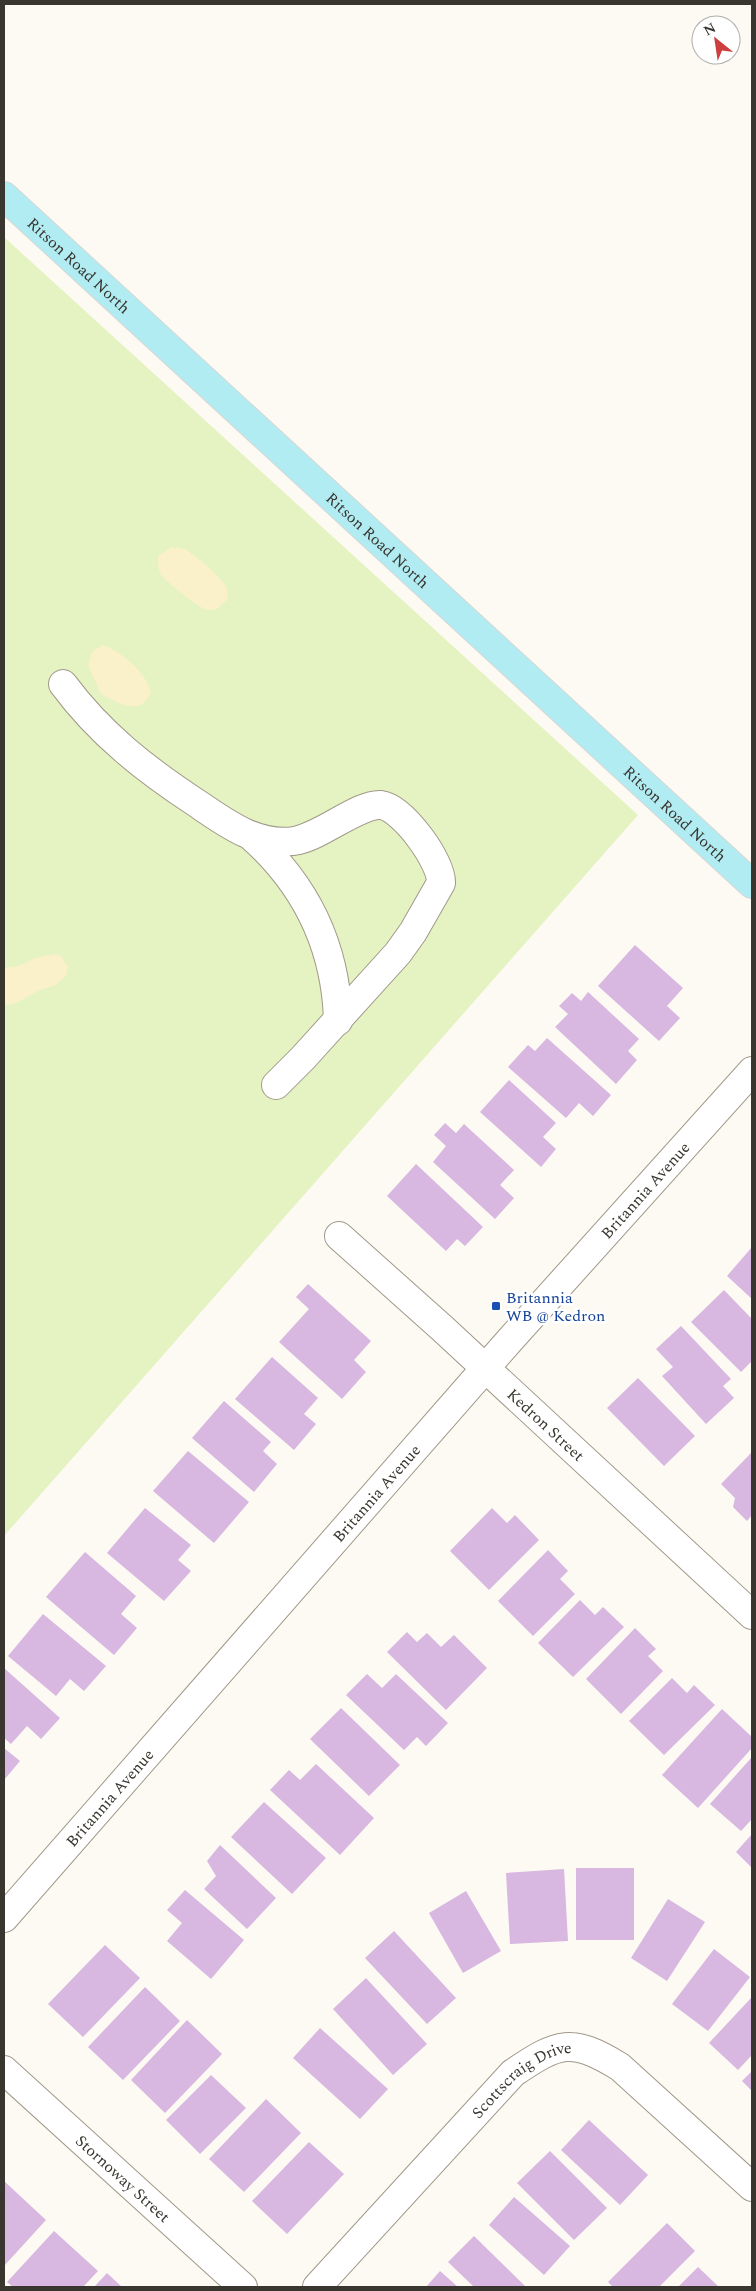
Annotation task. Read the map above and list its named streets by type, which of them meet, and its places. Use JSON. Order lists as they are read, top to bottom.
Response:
{
  "streets": {
    "main road": ["Ritson Road North"],
    "street": [
      "Britannia Avenue",
      "Kedron Street",
      "Scottscraig Drive",
      "Stornoway Street"
    ]
  },
  "crossings": [
    ["Britannia Avenue", "Kedron Street"]
  ],
  "places": {
    "transit": ["Britannia WB @ Kedron"]
  },
  "north": "top left"
}
